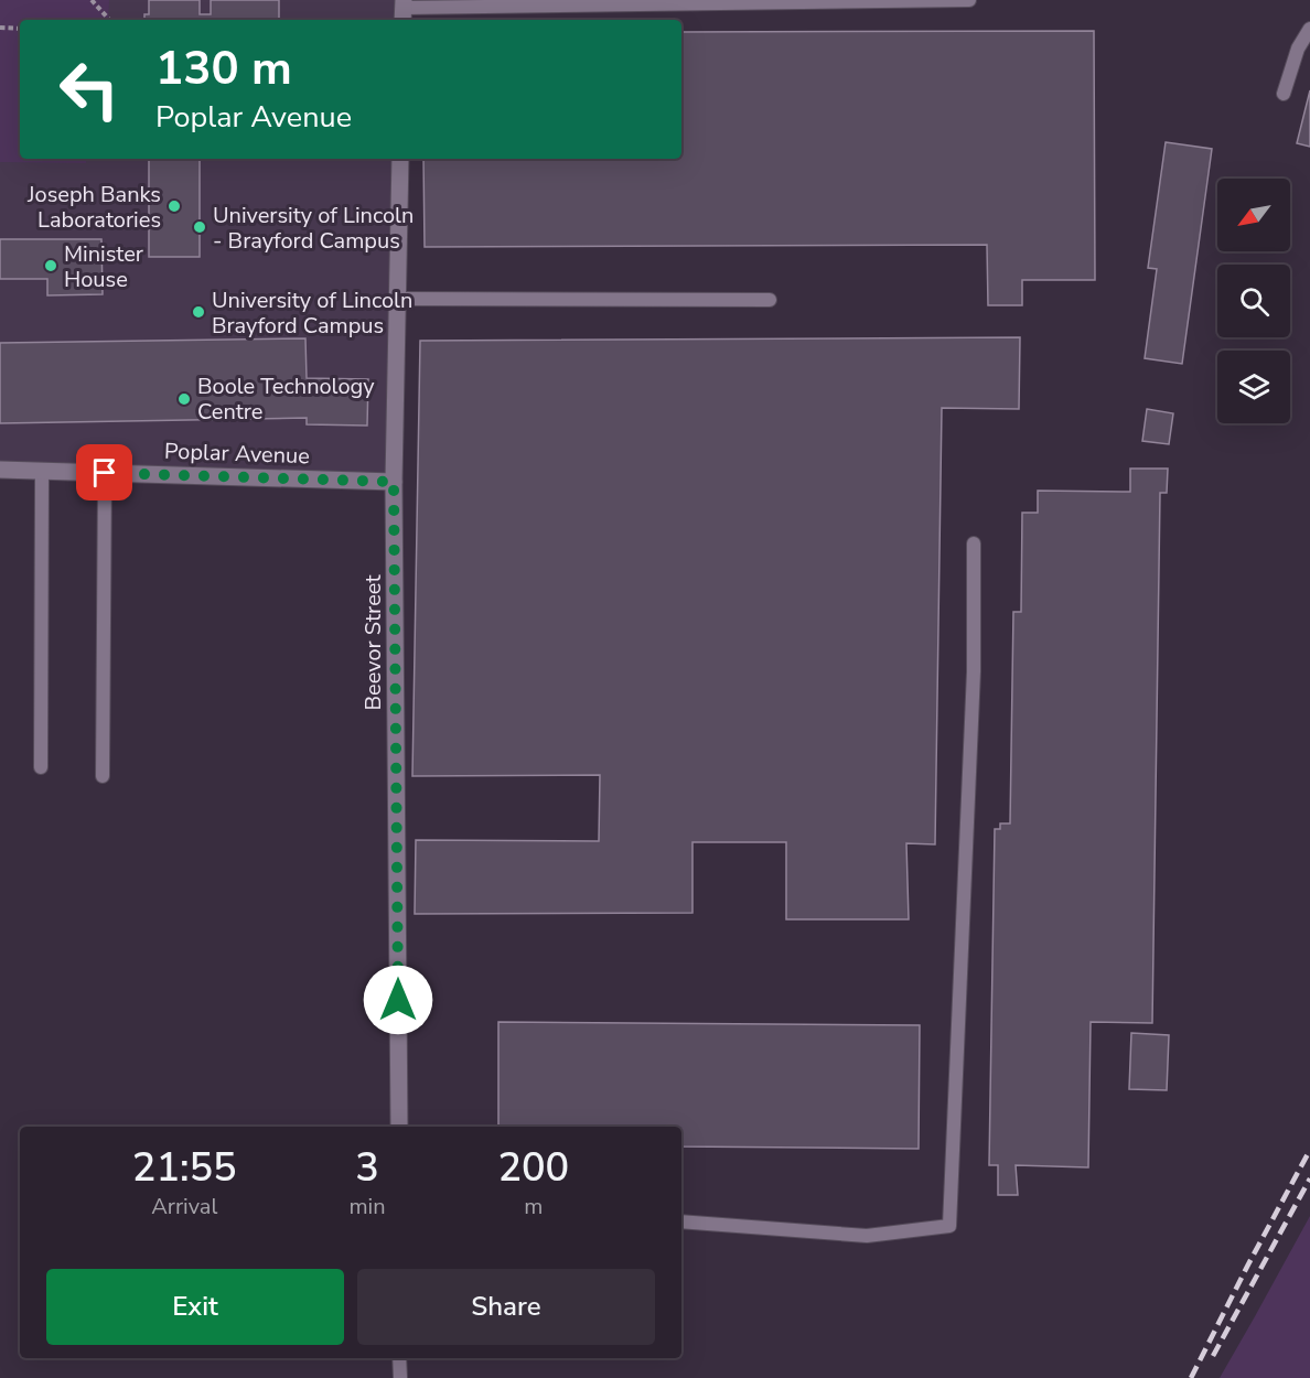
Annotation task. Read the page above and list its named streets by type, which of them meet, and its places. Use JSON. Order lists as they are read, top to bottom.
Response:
{
  "streets": {
    "street": ["Poplar Avenue", "Beevor Street"]
  },
  "crossings": [
    ["Poplar Avenue", "Beevor Street"]
  ],
  "places": [
    "Joseph Banks Laboratories",
    "University of Lincoln - Brayford Campus",
    "Minister House",
    "University of Lincoln Brayford Campus",
    "Boole Technology Centre"
  ],
  "north": "bottom left",
  "page": {
    "turn": ["130 m", "Poplar Avenue"],
    "eta": [
      "21:55",
      "Arrival",
      "3",
      "min",
      "200",
      "m"
    ],
    "buttons": ["Exit", "Share"]
  }
}
